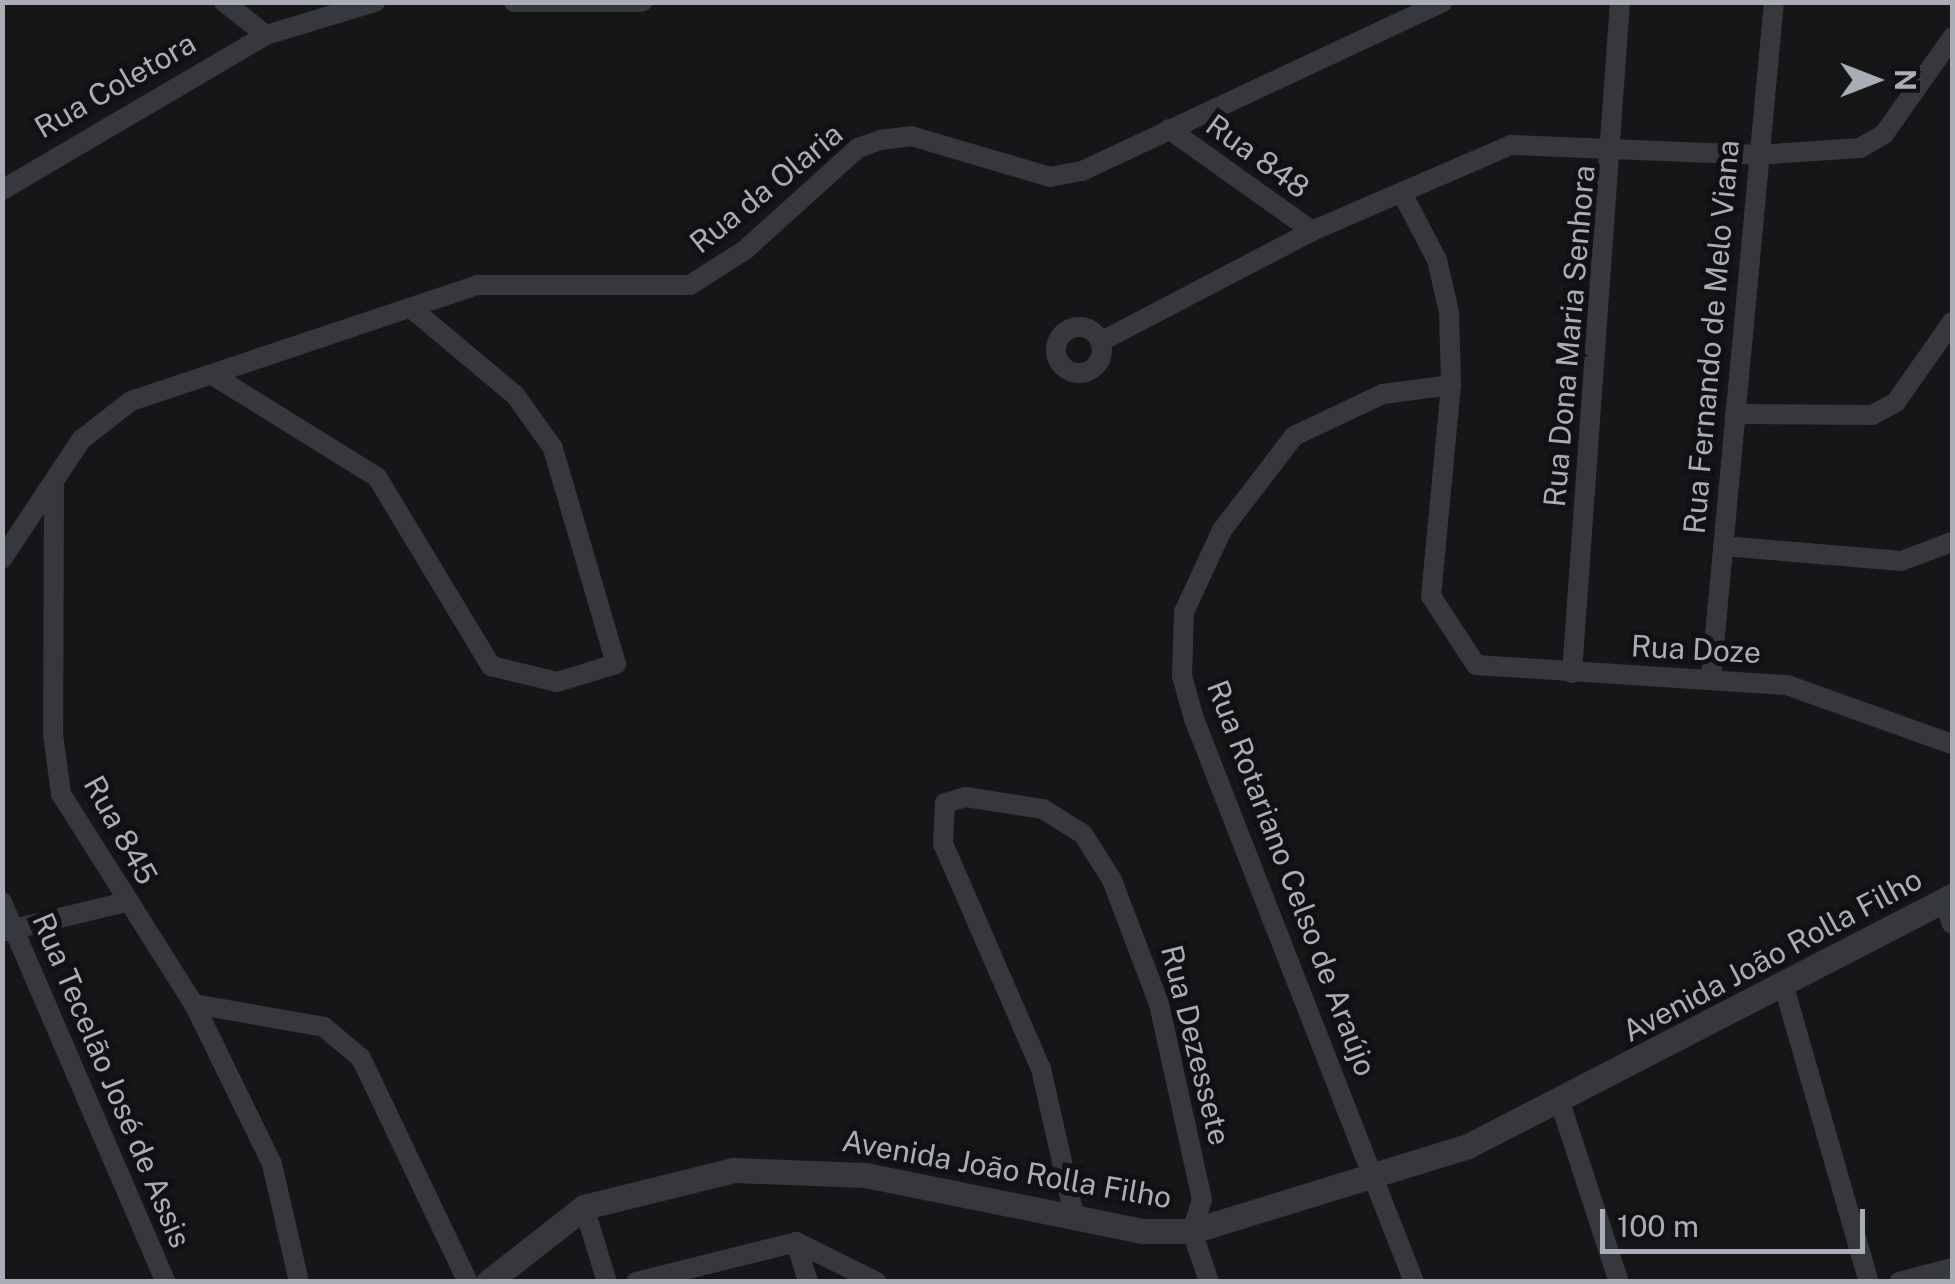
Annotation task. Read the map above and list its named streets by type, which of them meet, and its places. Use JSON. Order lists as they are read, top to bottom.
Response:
{
  "streets": {
    "street": [
      "Rua Coletora",
      "Rua 848",
      "Rua da Olaria",
      "Rua Dona Maria Senhora",
      "Rua Fernando de Melo Viana",
      "Rua Doze",
      "Rua 845",
      "Rua Rotariano Celso de Araújo",
      "Avenida João Rolla Filho",
      "Rua Dezessete",
      "Rua Tecelão José de Assis"
    ]
  },
  "crossings": [
    ["Rua 848", "Rua da Olaria"],
    ["Rua da Olaria", "Rua 845"],
    ["Rua Dona Maria Senhora", "Rua Doze"],
    ["Rua Fernando de Melo Viana", "Rua Doze"],
    ["Rua Doze", "Rua Rotariano Celso de Araújo"],
    ["Rua Rotariano Celso de Araújo", "Avenida João Rolla Filho"],
    ["Avenida João Rolla Filho", "Rua Dezessete"]
  ],
  "scale_bar": "100 m",
  "north": "right"
}
